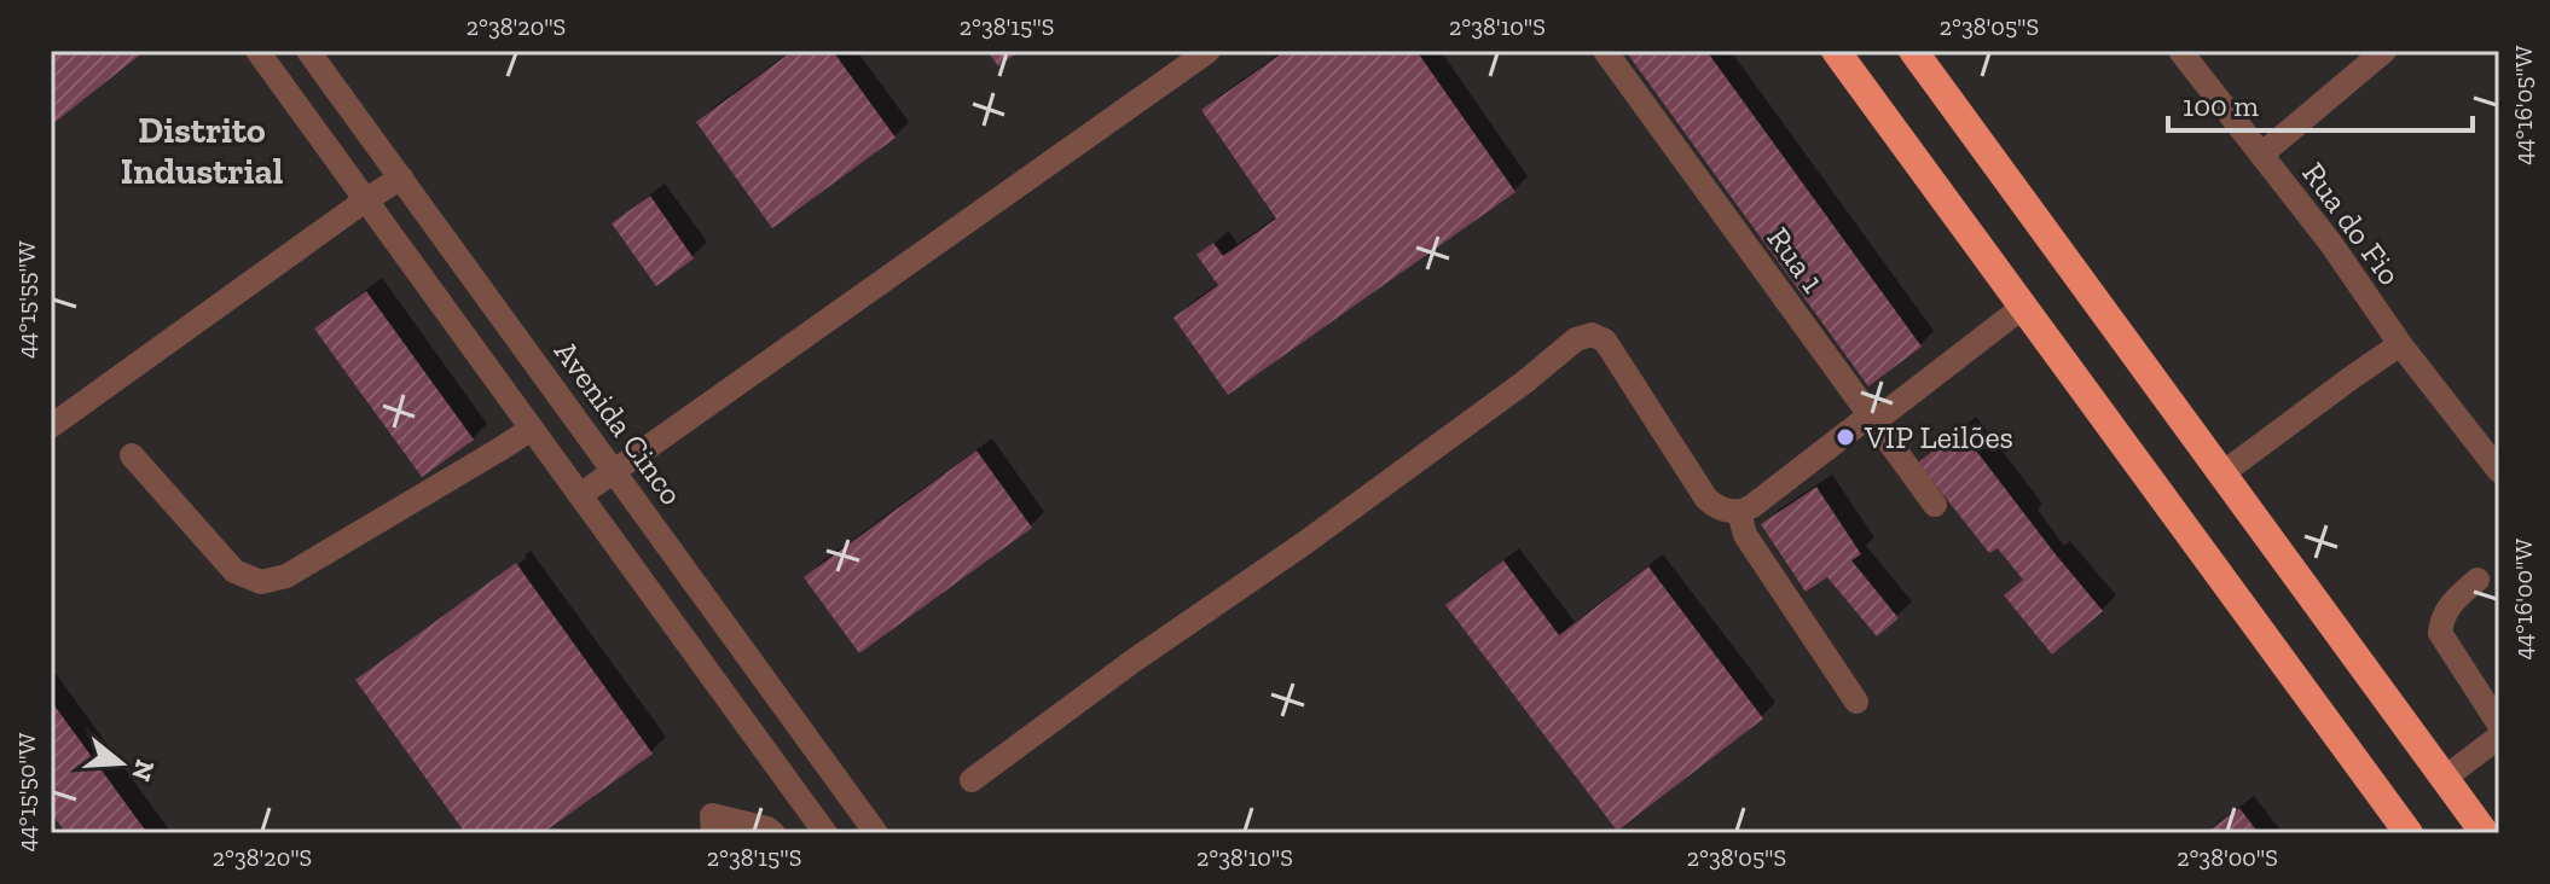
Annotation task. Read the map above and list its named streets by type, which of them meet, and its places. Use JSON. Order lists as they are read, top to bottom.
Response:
{
  "streets": {
    "street": ["Rua do Fio", "Rua 1", "Avenida Cinco"]
  },
  "districts": ["Distrito Industrial"],
  "places": ["VIP Leilões"],
  "scale_bar": "100 m",
  "north": "right",
  "coordinates": [
    "2°38'20\"S",
    "2°38'15\"S",
    "2°38'10\"S",
    "2°38'05\"S",
    "44°16'05\"W",
    "44°15'55\"W",
    "44°16'00\"W",
    "44°15'50\"W",
    "2°38'00\"S"
  ]
}
